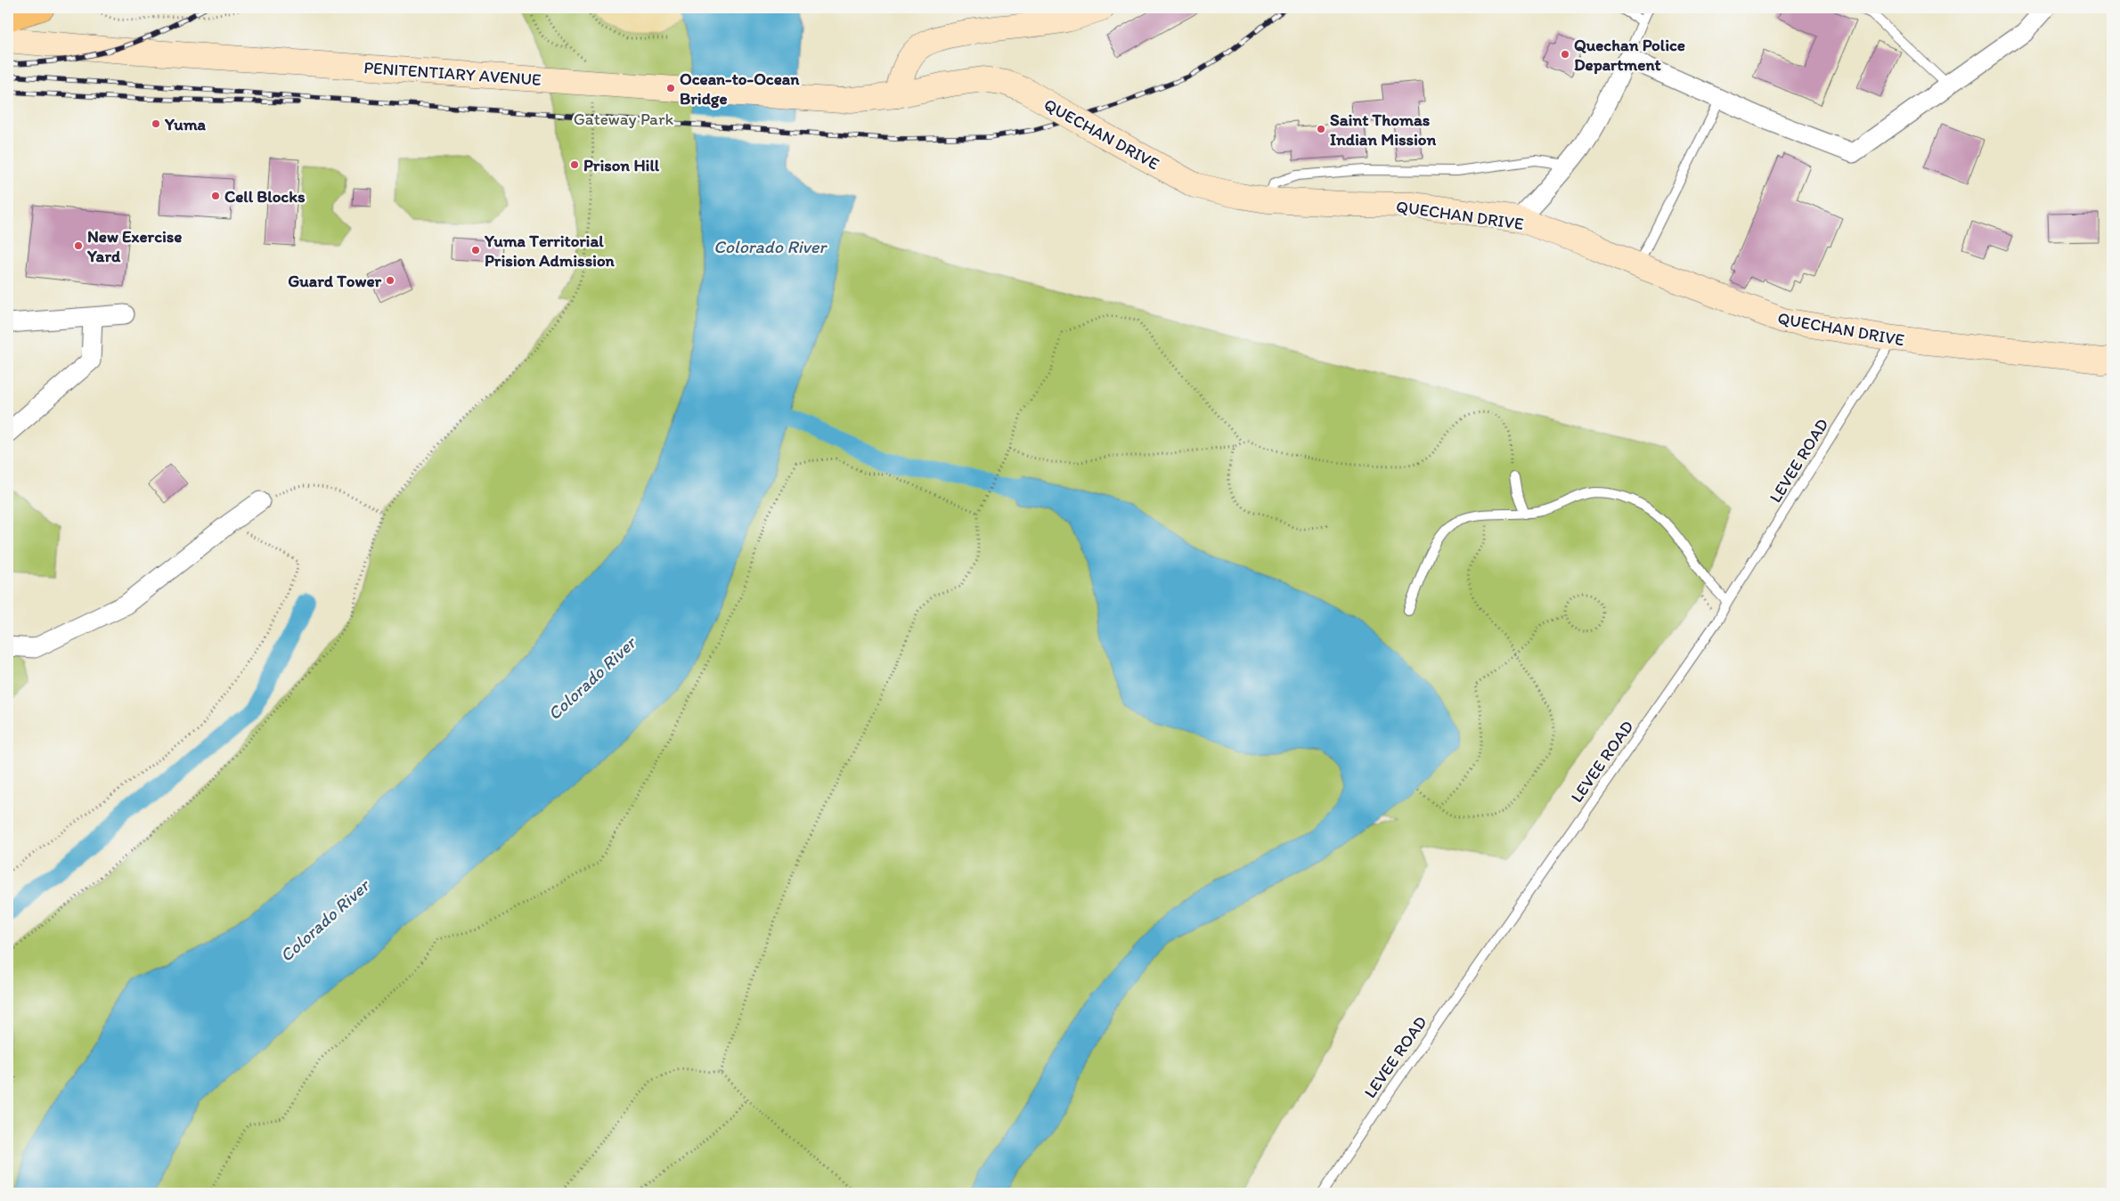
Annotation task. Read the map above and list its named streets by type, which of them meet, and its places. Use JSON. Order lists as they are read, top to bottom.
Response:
{
  "streets": {
    "street": ["PENITENTIARY AVENUE", "QUECHAN DRIVE"],
    "lane": ["LEVEE ROAD"]
  },
  "crossings": [
    ["PENITENTIARY AVENUE", "QUECHAN DRIVE"],
    ["QUECHAN DRIVE", "LEVEE ROAD"]
  ],
  "water": ["Colorado River"],
  "parks": ["Gateway Park"],
  "places": [
    "Quechan Police Department",
    "Ocean-to-Ocean Bridge",
    "Yuma",
    "Saint Thomas Indian Mission",
    "Prison Hill",
    "Cell Blocks",
    "New Exercise Yard",
    "Yuma Territorial Prision Admission",
    "Guard Tower"
  ]
}
